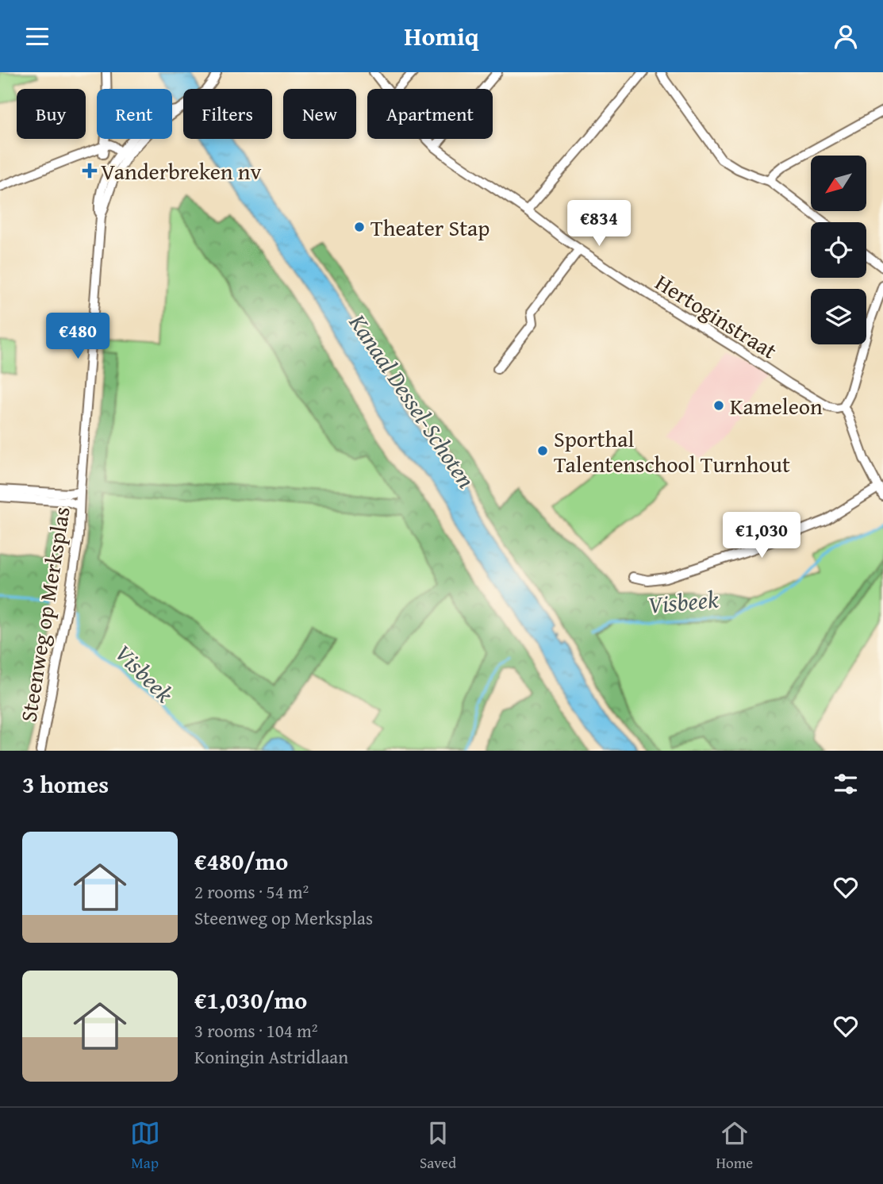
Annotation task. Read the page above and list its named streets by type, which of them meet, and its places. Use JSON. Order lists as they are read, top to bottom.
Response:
{
  "streets": {
    "street": ["Hertoginstraat", "Steenweg op Merksplas"]
  },
  "water": ["Kanaal Dessel-Schoten", "Visbeek"],
  "places": {
    "health": ["Vanderbreken nv"],
    "other": ["Theater Stap", "Kameleon", "Sporthal Talentenschool Turnhout"]
  },
  "north": "bottom left",
  "page": {
    "header": "Homiq",
    "chip": [
      "Buy",
      "Rent",
      "Filters",
      "New",
      "Apartment"
    ],
    "price": ["€834", "€480", "€1,030"],
    "heading": "3 homes",
    "list": [
      {
        "name": "€480/mo",
        "note": "2 rooms · 54 m² · Steenweg op Merksplas"
      },
      {
        "name": "€1,030/mo",
        "note": "3 rooms · 104 m² · Koningin Astridlaan"
      }
    ],
    "tabs": ["Map", "Saved", "Home"]
  }
}
